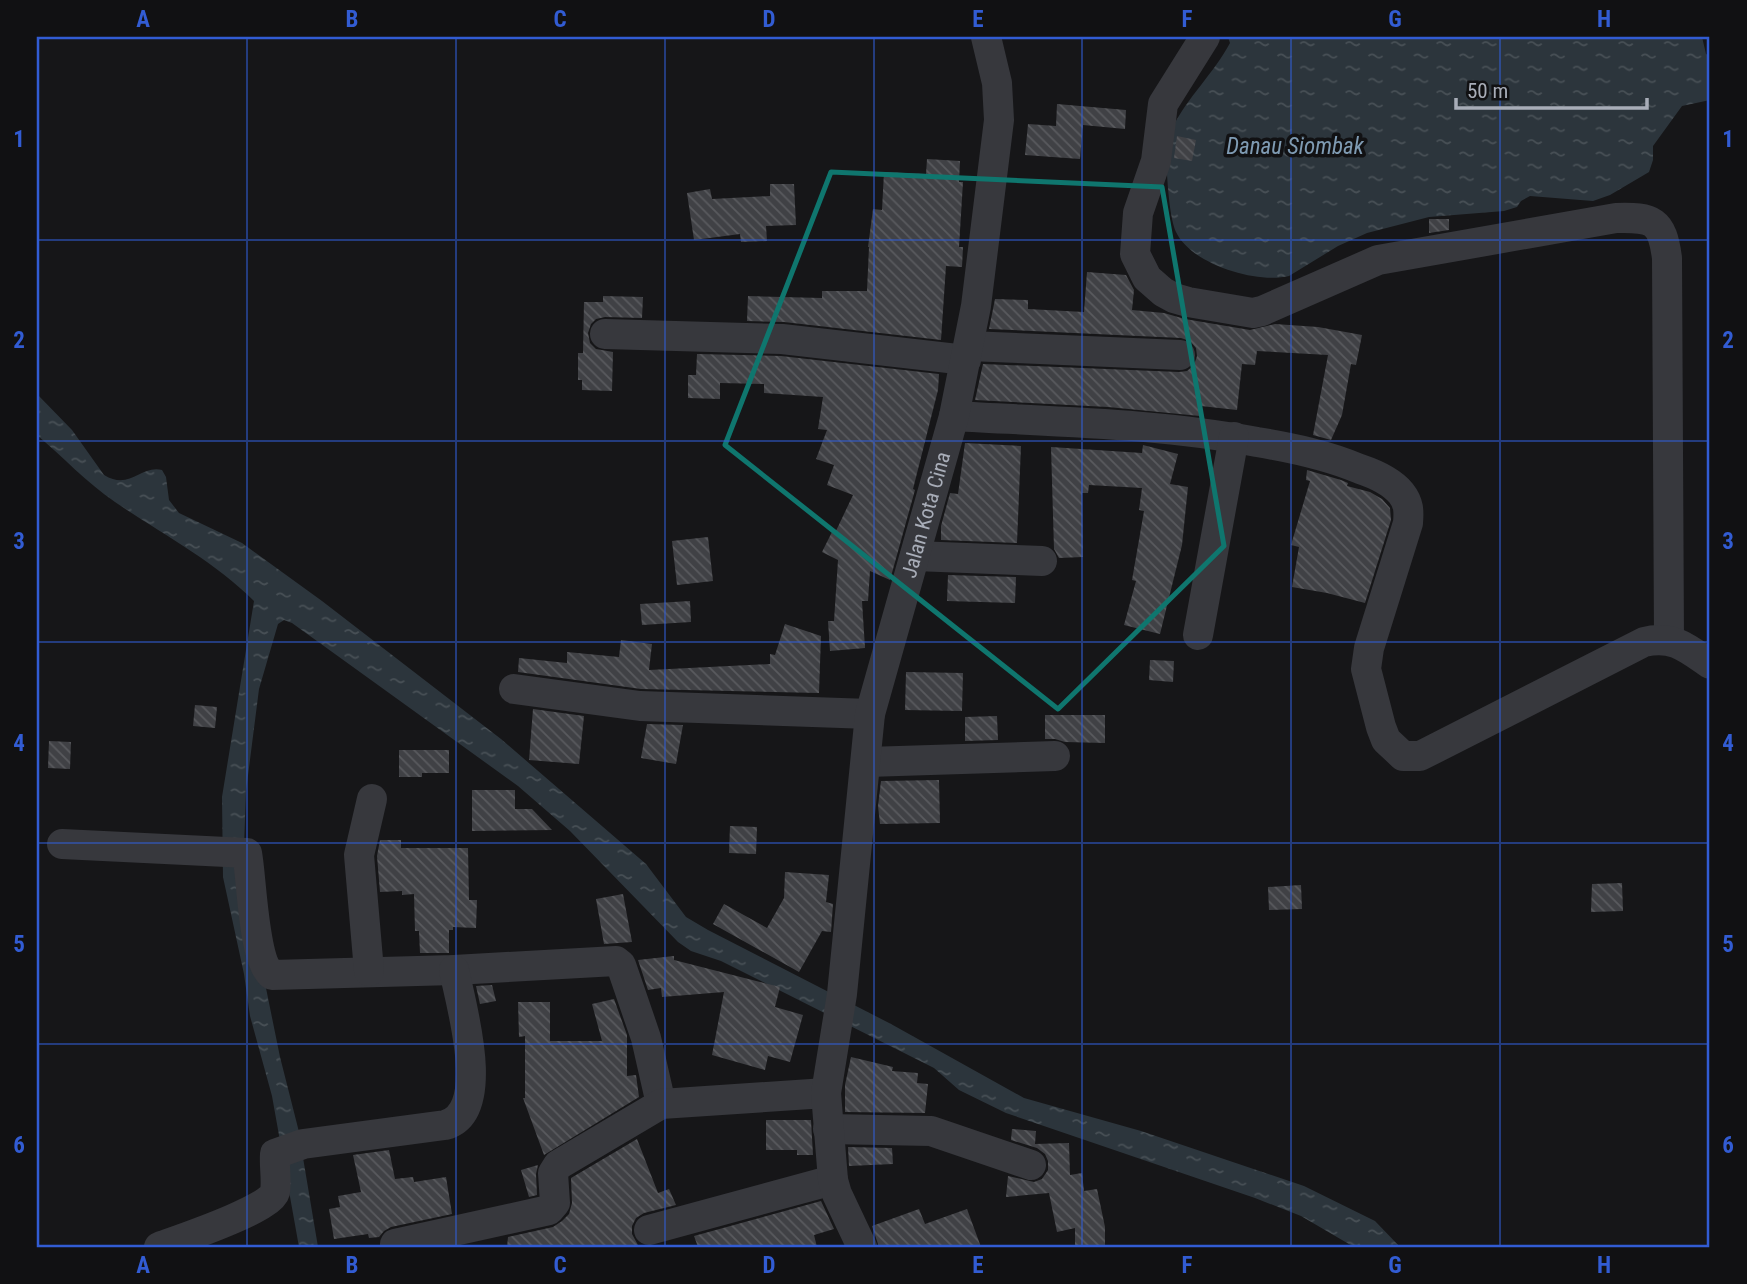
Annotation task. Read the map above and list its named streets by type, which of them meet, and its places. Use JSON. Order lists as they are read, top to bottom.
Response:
{
  "streets": {
    "street": ["Jalan Kota Cina"]
  },
  "water": ["Danau Siombak"],
  "scale_bar": "50 m",
  "grid": {
    "columns": [
      "A",
      "B",
      "C",
      "D",
      "E",
      "F",
      "G",
      "H"
    ],
    "rows": [
      "1",
      "2",
      "3",
      "4",
      "5",
      "6"
    ]
  }
}
